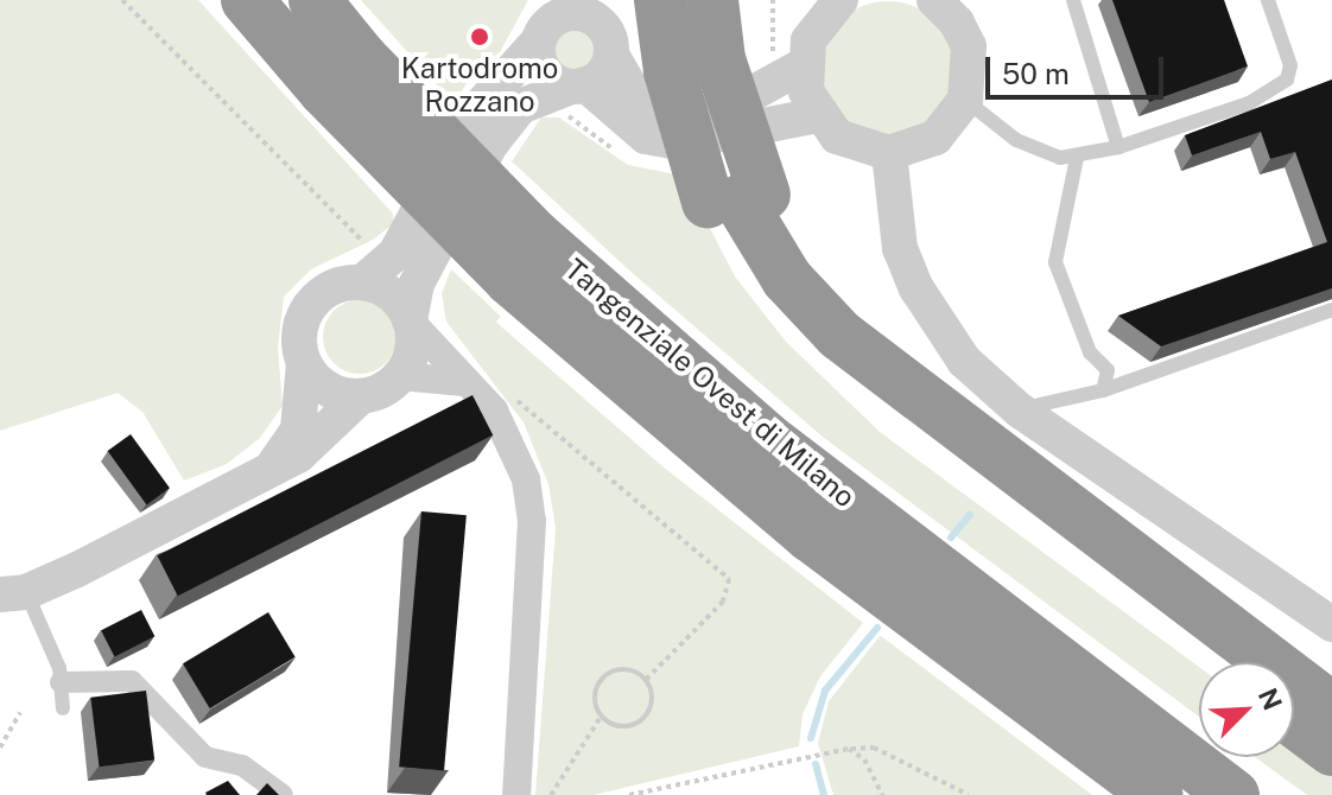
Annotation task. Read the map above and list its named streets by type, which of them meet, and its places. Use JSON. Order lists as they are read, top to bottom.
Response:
{
  "streets": {
    "highway": ["Tangenziale Ovest di Milano"]
  },
  "places": ["Kartodromo Rozzano"],
  "scale_bar": "50 m",
  "north": "top right"
}
